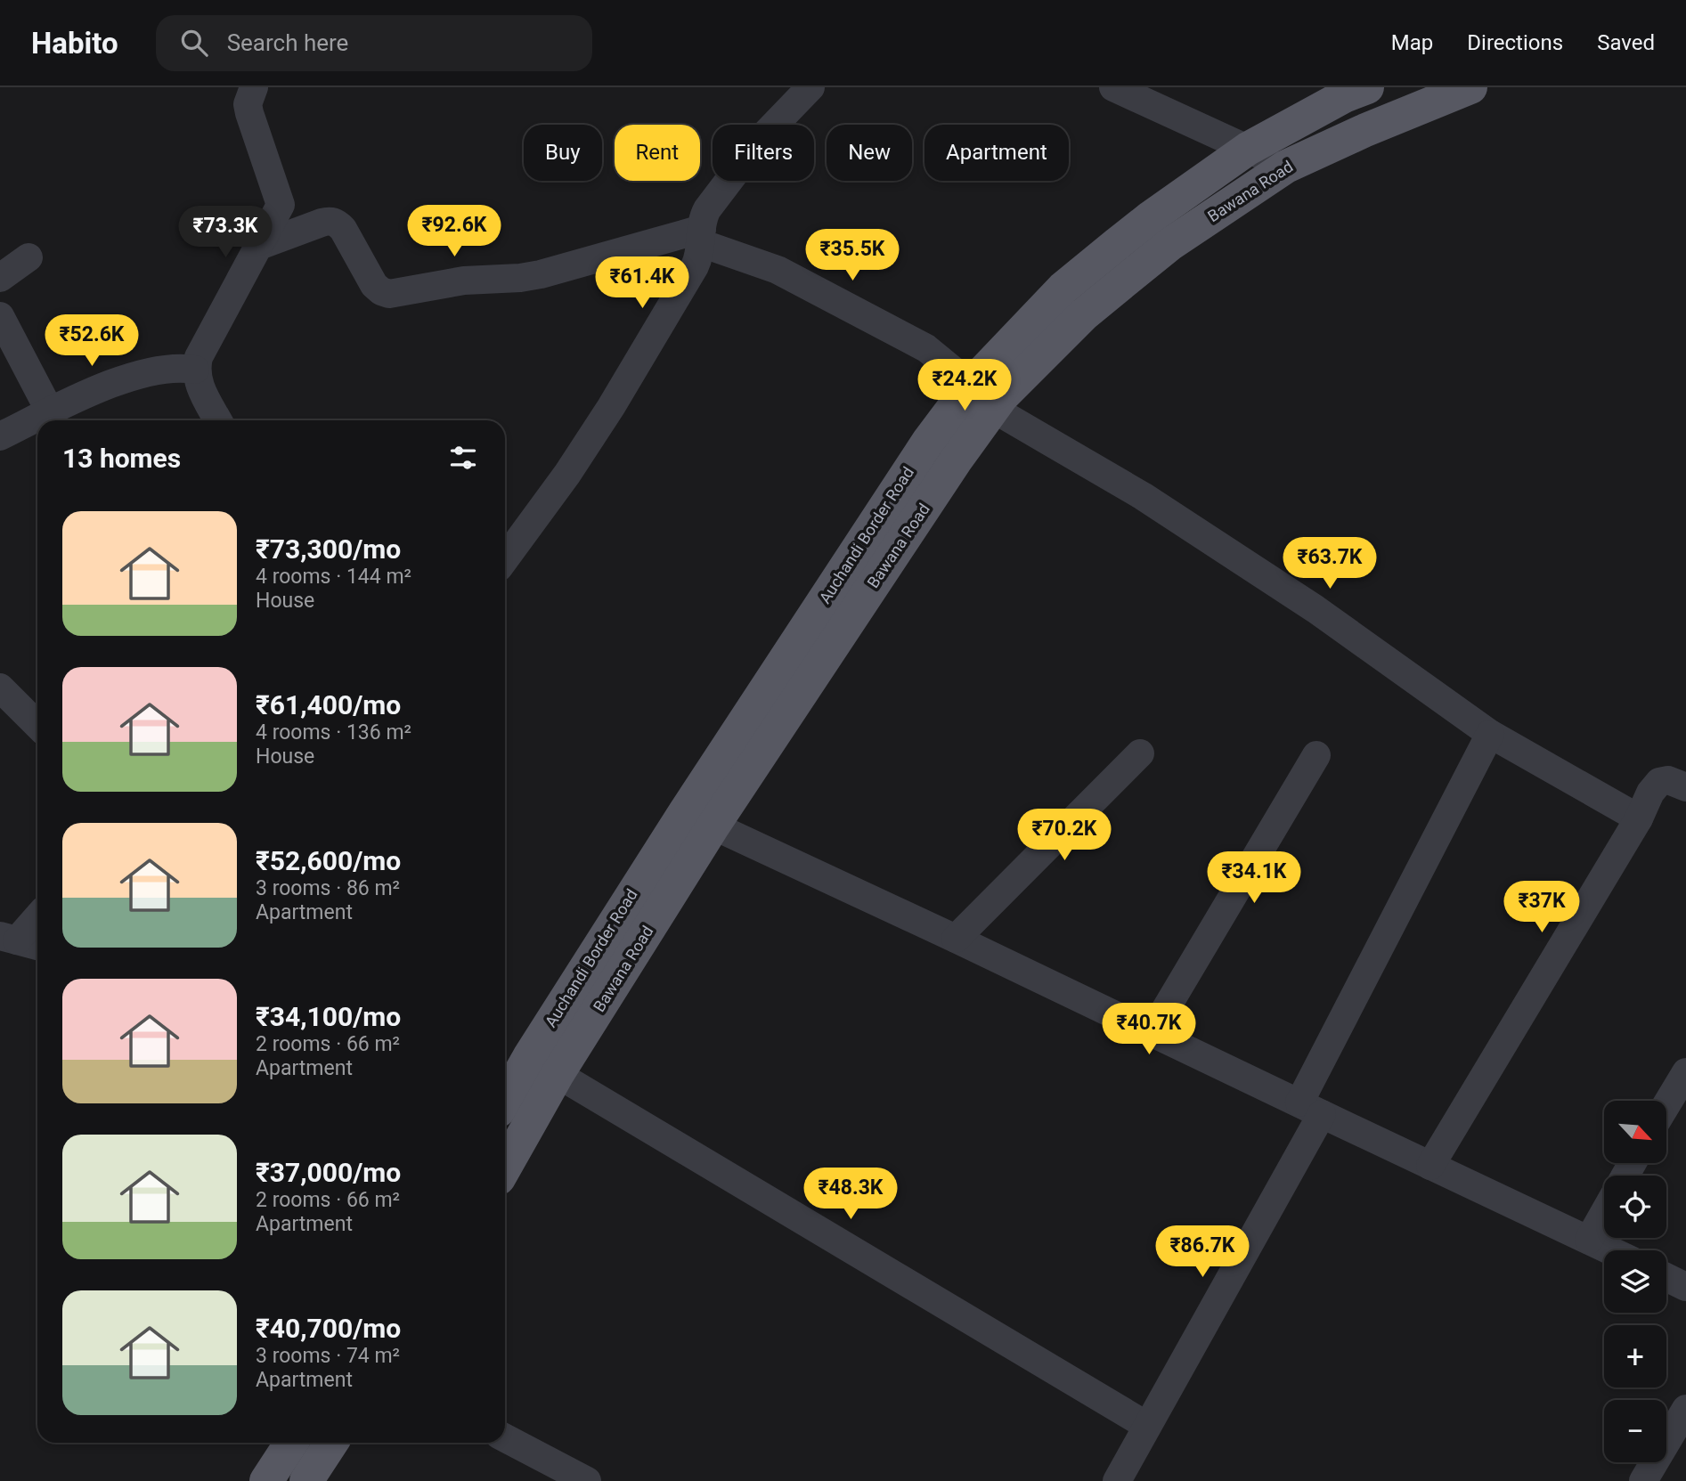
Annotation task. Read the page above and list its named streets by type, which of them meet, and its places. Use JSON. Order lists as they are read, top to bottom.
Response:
{
  "streets": {
    "main road": ["Bawana Road", "Auchandi Border Road"]
  },
  "crossings": [
    ["Bawana Road", "Auchandi Border Road"]
  ],
  "north": "bottom right",
  "page": {
    "header": "Habito",
    "search": "Search here",
    "nav": ["Map", "Directions", "Saved"],
    "chip": [
      "Buy",
      "Rent",
      "Filters",
      "New",
      "Apartment"
    ],
    "price": [
      "₹92.6K",
      "₹73.3K",
      "₹35.5K",
      "₹61.4K",
      "₹52.6K",
      "₹24.2K",
      "₹63.7K",
      "₹70.2K",
      "₹34.1K",
      "₹37K",
      "₹40.7K",
      "₹48.3K",
      "₹86.7K"
    ],
    "heading": "13 homes",
    "list": [
      {
        "name": "₹73,300/mo",
        "note": "4 rooms · 144 m² · House"
      },
      {
        "name": "₹61,400/mo",
        "note": "4 rooms · 136 m² · House"
      },
      {
        "name": "₹52,600/mo",
        "note": "3 rooms · 86 m² · Apartment"
      },
      {
        "name": "₹34,100/mo",
        "note": "2 rooms · 66 m² · Apartment"
      },
      {
        "name": "₹37,000/mo",
        "note": "2 rooms · 66 m² · Apartment"
      },
      {
        "name": "₹40,700/mo",
        "note": "3 rooms · 74 m² · Apartment"
      }
    ],
    "map_buttons": ["+", "−"]
  }
}
